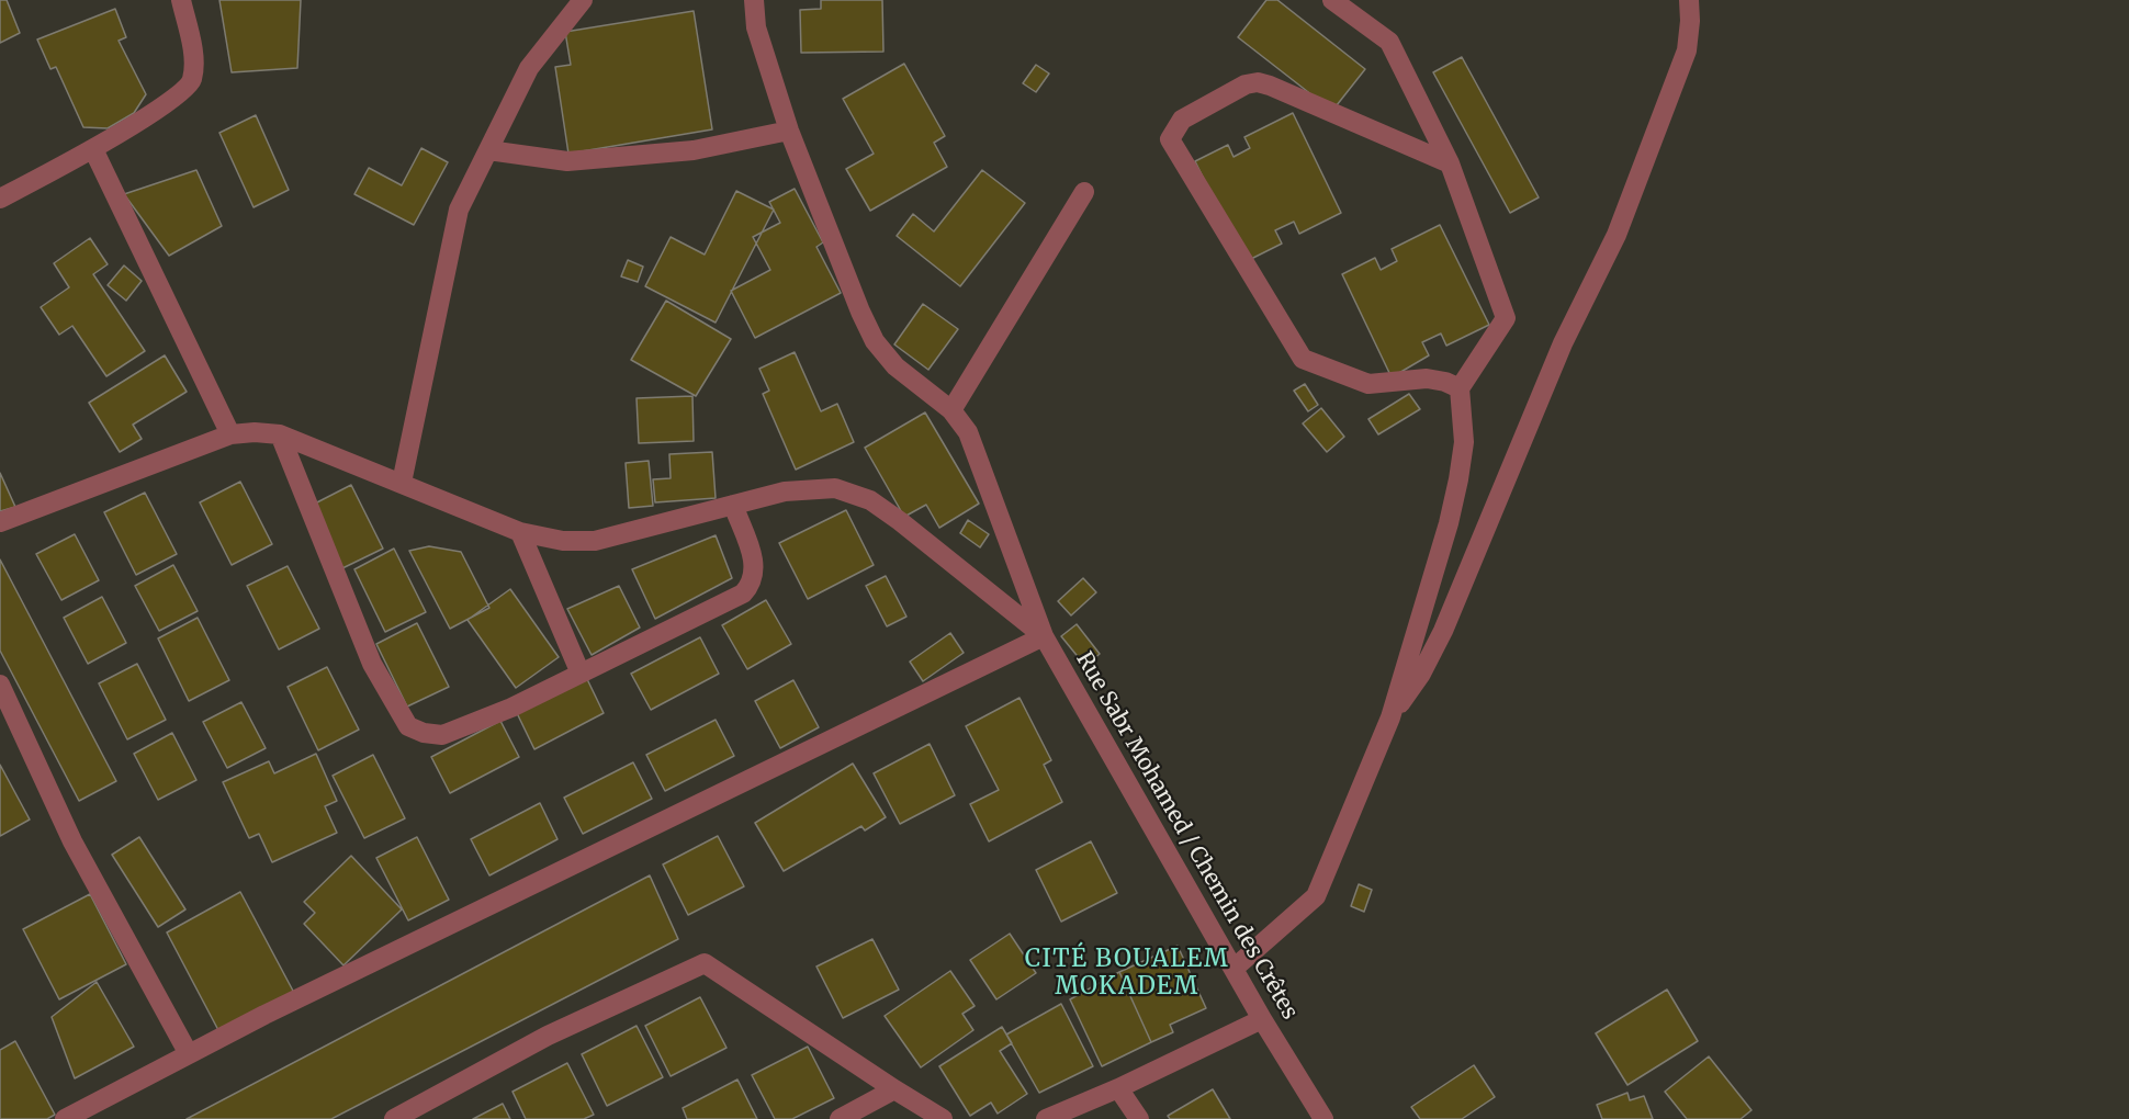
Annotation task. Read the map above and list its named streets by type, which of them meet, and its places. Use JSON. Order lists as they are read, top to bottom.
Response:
{
  "streets": {
    "street": ["Rue Sabr Mohamed / Chemin des Crêtes"]
  },
  "districts": ["CITÉ BOUALEM MOKADEM"]
}
